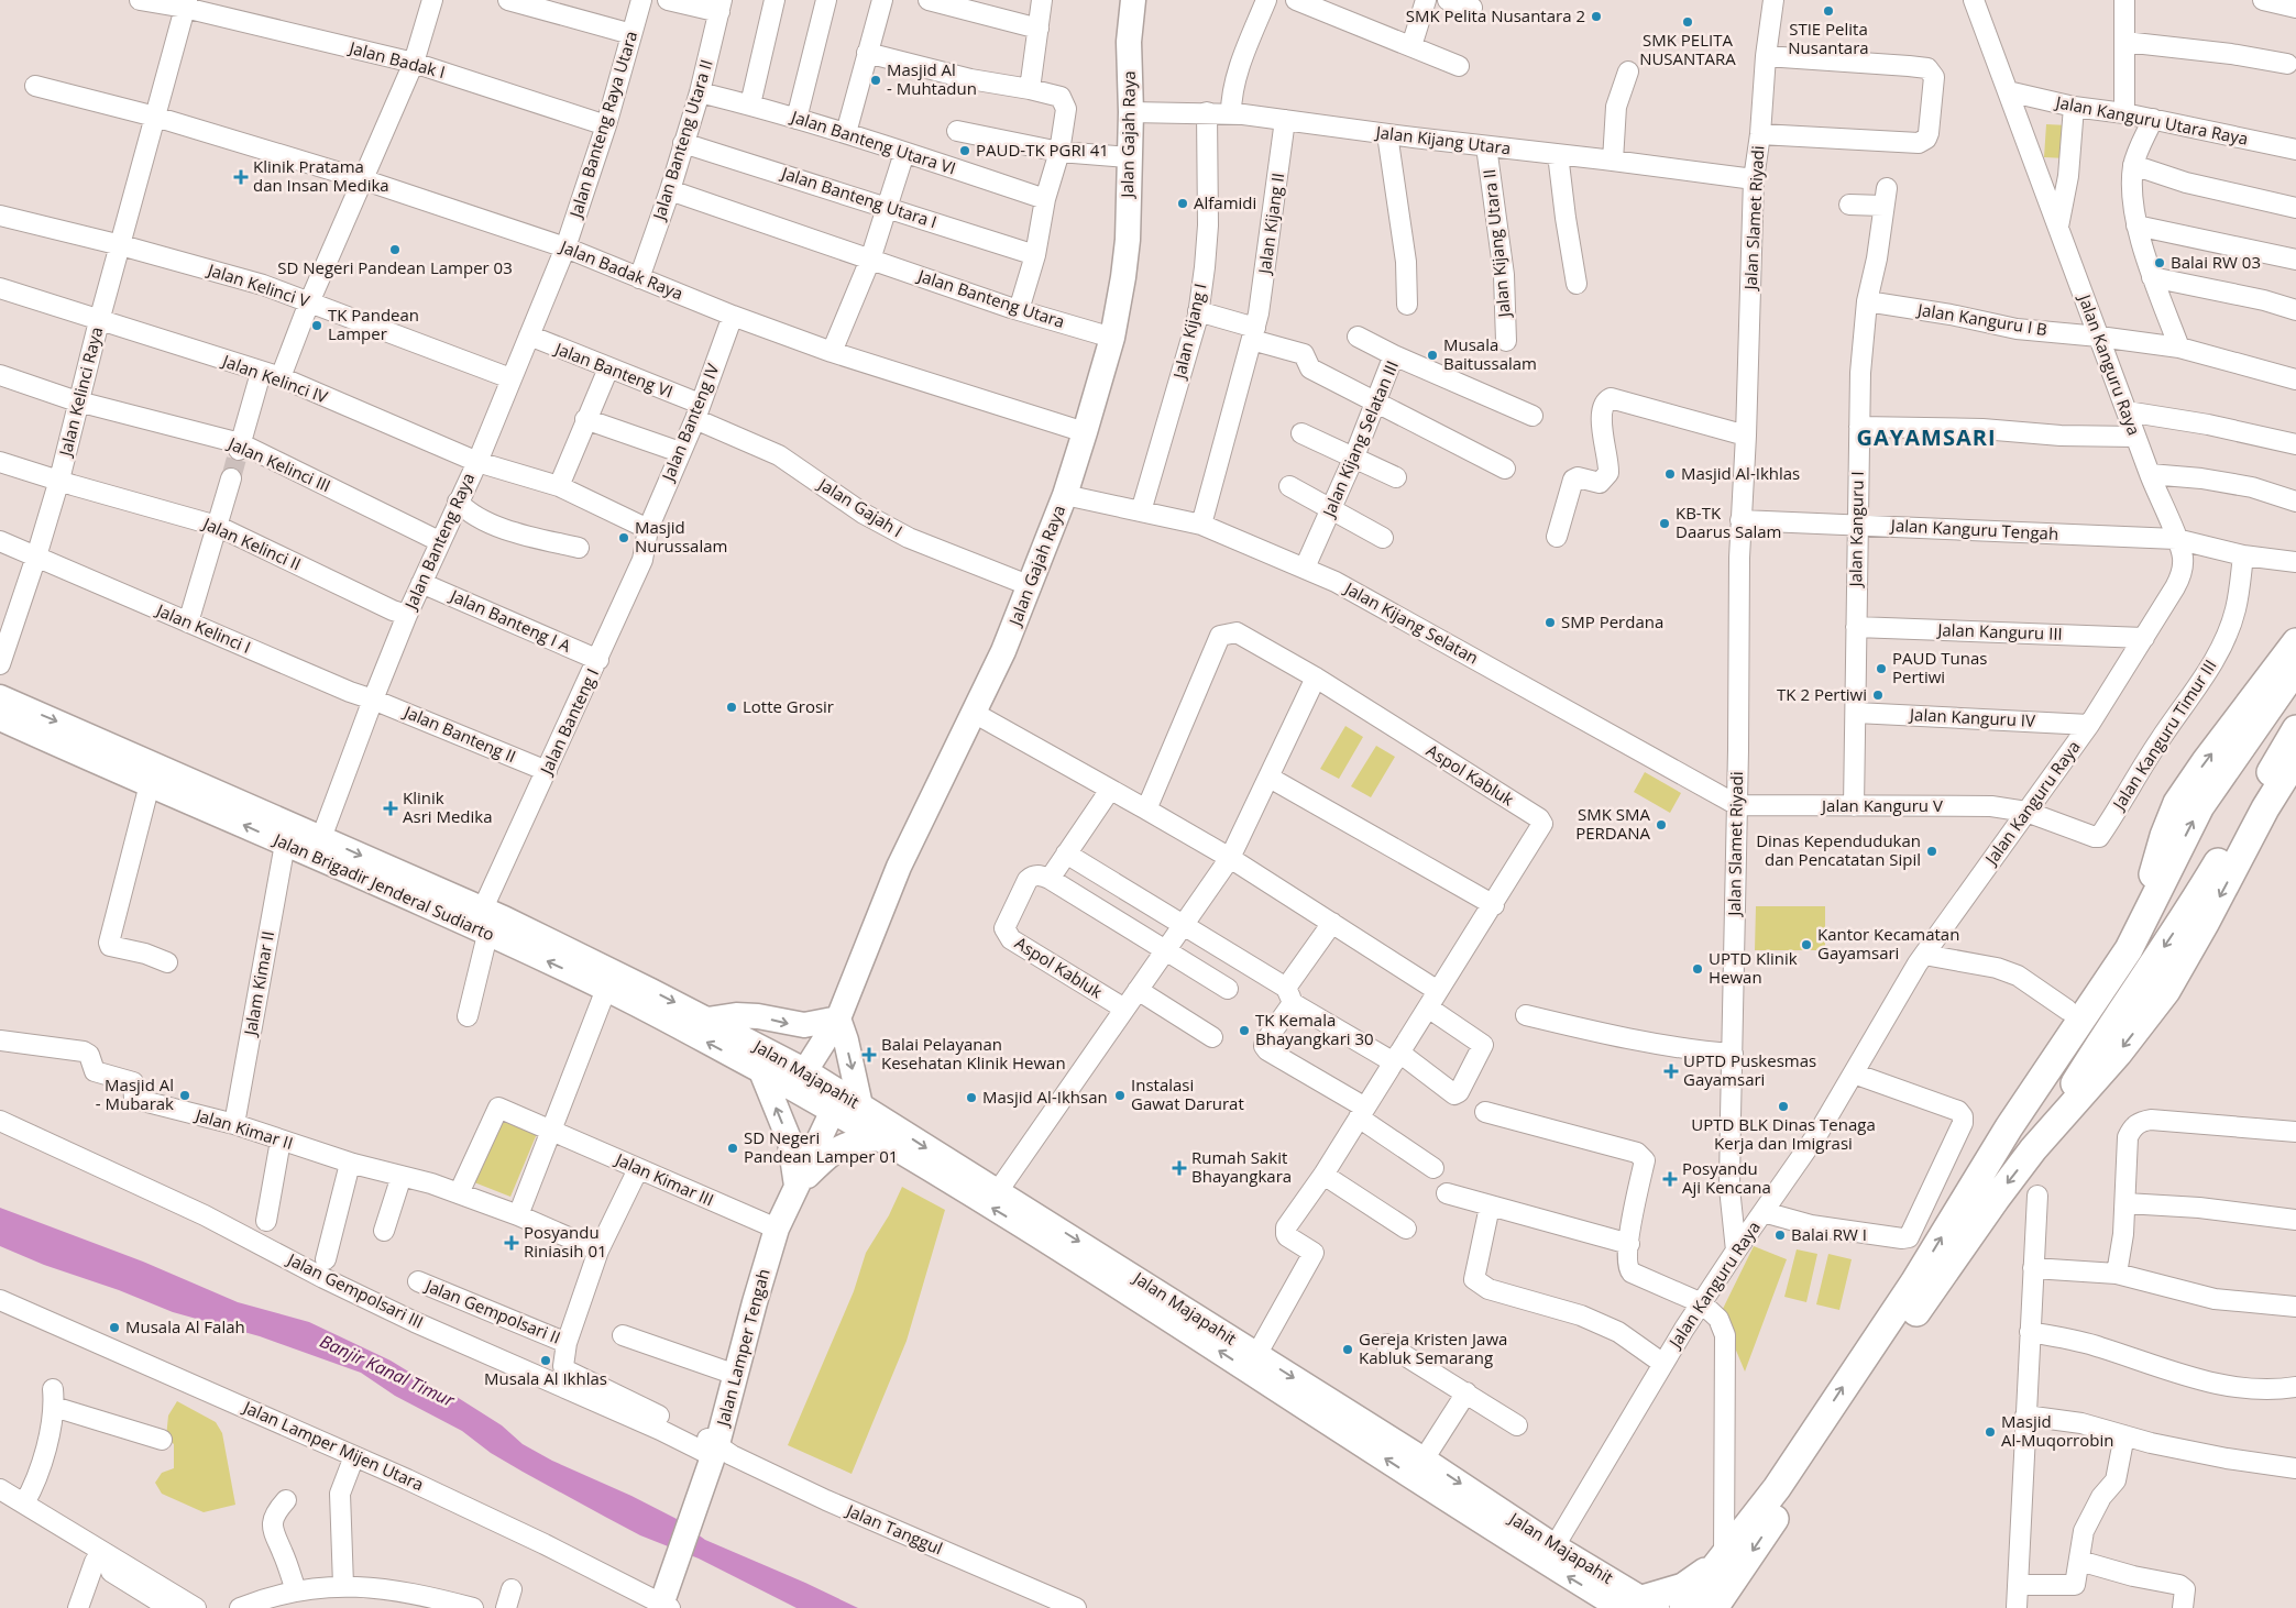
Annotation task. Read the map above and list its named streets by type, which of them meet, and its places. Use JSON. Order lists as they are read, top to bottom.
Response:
{
  "streets": {
    "main road": [
      "Jalan Gajah Raya",
      "Jalan Brigadir Jenderal Sudiarto",
      "Jalan Majapahit",
      "Jalan Lamper Tengah"
    ],
    "street": [
      "Jalan Badak I",
      "Jalan Kanguru Utara Raya",
      "Jalan Banteng Raya Utara",
      "Jalan Banteng Utara II",
      "Jalan Kijang Utara",
      "Jalan Banteng Utara VI",
      "Jalan Banteng Utara I",
      "Jalan Slamet Riyadi",
      "Jalan Kijang II",
      "Jalan Kijang Utara II",
      "Jalan Badak Raya",
      "Jalan Kelinci V",
      "Jalan Banteng Utara",
      "Jalan Kanguru I B",
      "Jalan Kijang I",
      "Jalan Kanguru Raya",
      "Jalan Banteng VI",
      "Jalan Kelinci IV",
      "Jalan Kelinci Raya",
      "Jalan Banteng IV",
      "Jalan Kijang Selatan III",
      "Jalan Kelinci III",
      "Jalan Gajah I",
      "Jalan Kanguru I",
      "Jalan Kanguru Tengah",
      "Jalan Banteng Raya",
      "Jalan Kelinci II",
      "Jalan Banteng I A",
      "Jalan Kijang Selatan",
      "Jalan Kelinci I",
      "Jalan Kanguru III",
      "Jalan Kanguru IV",
      "Jalan Banteng I",
      "Jalan Banteng II",
      "Jalan Kanguru Timur III",
      "Aspol Kabluk",
      "Jalan Kanguru V",
      "Jalam Kimar II",
      "Jalan Kimar II",
      "Jalan Kimar III",
      "Jalan Gempolsari III",
      "Jalan Gempolsari II",
      "Jalan Lamper Mijen Utara",
      "Jalan Tanggul"
    ]
  },
  "crossings": [
    ["Jalan Badak I", "Jalan Banteng Raya Utara"],
    ["Jalan Badak I", "Jalan Kelinci Raya"],
    ["Jalan Kanguru Utara Raya", "Jalan Kanguru Raya"],
    ["Jalan Banteng Raya Utara", "Jalan Badak Raya"],
    ["Jalan Banteng Raya Utara", "Jalan Banteng Raya"],
    ["Jalan Gajah Raya", "Jalan Kijang Utara"],
    ["Jalan Gajah Raya", "Jalan Badak Raya"],
    ["Jalan Gajah Raya", "Jalan Banteng Utara"],
    ["Jalan Gajah Raya", "Jalan Gajah I"],
    ["Jalan Gajah Raya", "Jalan Kijang Selatan"],
    ["Jalan Gajah Raya", "Jalan Majapahit"],
    ["Jalan Banteng Utara II", "Jalan Banteng Utara VI"],
    ["Jalan Banteng Utara II", "Jalan Banteng Utara I"],
    ["Jalan Banteng Utara II", "Jalan Badak Raya"],
    ["Jalan Banteng Utara II", "Jalan Banteng Utara"],
    ["Jalan Kijang Utara", "Jalan Slamet Riyadi"],
    ["Jalan Kijang Utara", "Jalan Kijang II"],
    ["Jalan Kijang Utara", "Jalan Kijang Utara II"],
    ["Jalan Kijang Utara", "Jalan Kijang I"],
    ["Jalan Slamet Riyadi", "Jalan Kanguru Raya"],
    ["Jalan Slamet Riyadi", "Jalan Kanguru Tengah"],
    ["Jalan Slamet Riyadi", "Jalan Kijang Selatan"],
    ["Jalan Slamet Riyadi", "Jalan Kanguru V"],
    ["Jalan Kijang II", "Jalan Kijang Selatan"],
    ["Jalan Badak Raya", "Jalan Kelinci Raya"],
    ["Jalan Badak Raya", "Jalan Banteng IV"],
    ["Jalan Badak Raya", "Jalan Banteng Raya"],
    ["Jalan Kelinci V", "Jalan Kelinci Raya"],
    ["Jalan Kelinci V", "Jalan Banteng Raya"],
    ["Jalan Kanguru I B", "Jalan Kanguru Raya"],
    ["Jalan Kanguru I B", "Jalan Kanguru I"],
    ["Jalan Kijang I", "Jalan Kijang Selatan"],
    ["Jalan Kanguru Raya", "Jalan Kanguru Tengah"],
    ["Jalan Kanguru Raya", "Jalan Kanguru III"],
    ["Jalan Kanguru Raya", "Jalan Kanguru IV"],
    ["Jalan Kanguru Raya", "Jalan Kanguru Timur III"],
    ["Jalan Kanguru Raya", "Jalan Kanguru V"],
    ["Jalan Kanguru Raya", "Jalan Majapahit"],
    ["Jalan Banteng VI", "Jalan Banteng IV"],
    ["Jalan Banteng VI", "Jalan Gajah I"],
    ["Jalan Banteng VI", "Jalan Banteng Raya"],
    ["Jalan Kelinci IV", "Jalan Kelinci Raya"],
    ["Jalan Kelinci IV", "Jalan Banteng IV"],
    ["Jalan Kelinci IV", "Jalan Banteng Raya"],
    ["Jalan Kelinci IV", "Jalan Banteng I"],
    ["Jalan Kelinci Raya", "Jalan Kelinci III"],
    ["Jalan Kelinci Raya", "Jalan Kelinci II"],
    ["Jalan Kelinci Raya", "Jalan Kelinci I"],
    ["Jalan Banteng IV", "Jalan Gajah I"],
    ["Jalan Banteng IV", "Jalan Banteng I"],
    ["Jalan Kijang Selatan III", "Jalan Kijang Selatan"],
    ["Jalan Kelinci III", "Jalan Banteng Raya"],
    ["Jalan Kanguru I", "Jalan Kanguru Tengah"],
    ["Jalan Kanguru I", "Jalan Kanguru III"],
    ["Jalan Kanguru I", "Jalan Kanguru IV"],
    ["Jalan Kanguru I", "Jalan Kanguru V"],
    ["Jalan Kanguru Tengah", "Jalan Kanguru Timur III"],
    ["Jalan Banteng Raya", "Jalan Kelinci II"],
    ["Jalan Banteng Raya", "Jalan Banteng I A"],
    ["Jalan Banteng Raya", "Jalan Kelinci I"],
    ["Jalan Banteng Raya", "Jalan Banteng II"],
    ["Jalan Banteng Raya", "Jalan Brigadir Jenderal Sudiarto"],
    ["Jalan Banteng I A", "Jalan Banteng I"],
    ["Jalan Kijang Selatan", "Jalan Kanguru V"],
    ["Jalan Kelinci I", "Jalan Banteng II"],
    ["Jalan Banteng I", "Jalan Banteng II"],
    ["Jalan Banteng I", "Jalan Brigadir Jenderal Sudiarto"],
    ["Jalan Kanguru Timur III", "Jalan Kanguru V"],
    ["Aspol Kabluk", "Jalan Majapahit"],
    ["Jalan Brigadir Jenderal Sudiarto", "Jalam Kimar II"],
    ["Jalan Brigadir Jenderal Sudiarto", "Jalan Majapahit"],
    ["Jalam Kimar II", "Jalan Kimar II"],
    ["Jalan Majapahit", "Jalan Lamper Tengah"],
    ["Jalan Kimar II", "Jalan Kimar III"],
    ["Jalan Kimar III", "Jalan Lamper Tengah"],
    ["Jalan Gempolsari III", "Jalan Gempolsari II"],
    ["Jalan Gempolsari III", "Jalan Lamper Tengah"],
    ["Jalan Gempolsari III", "Jalan Tanggul"],
    ["Jalan Gempolsari II", "Jalan Lamper Tengah"],
    ["Jalan Gempolsari II", "Jalan Tanggul"],
    ["Jalan Lamper Tengah", "Jalan Lamper Mijen Utara"],
    ["Jalan Lamper Tengah", "Jalan Tanggul"]
  ],
  "districts": ["GAYAMSARI"],
  "water": ["Banjir Kanal Timur"],
  "places": {
    "other": [
      "STIE Pelita Nusantara",
      "SMK Pelita Nusantara 2",
      "SMK PELITA NUSANTARA",
      "Masjid Al - Muhtadun",
      "PAUD-TK PGRI 41",
      "Alfamidi",
      "SD Negeri Pandean Lamper 03",
      "Balai RW 03",
      "TK Pandean Lamper",
      "Musala Baitussalam",
      "Masjid Al-Ikhlas",
      "KB-TK Daarus Salam",
      "Masjid Nurussalam",
      "SMP Perdana",
      "PAUD Tunas Pertiwi",
      "TK 2 Pertiwi",
      "Lotte Grosir",
      "SMK SMA PERDANA",
      "Dinas Kependudukan dan Pencatatan Sipil",
      "Kantor Kecamatan Gayamsari",
      "UPTD Klinik Hewan",
      "TK Kemala Bhayangkari 30",
      "Masjid Al - Mubarak",
      "Instalasi Gawat Darurat",
      "Masjid Al-Ikhsan",
      "UPTD BLK Dinas Tenaga Kerja dan Imigrasi",
      "SD Negeri Pandean Lamper 01",
      "Balai RW I",
      "Musala Al Falah",
      "Gereja Kristen Jawa Kabluk Semarang",
      "Musala Al Ikhlas",
      "Masjid Al-Muqorrobin"
    ],
    "health": [
      "Klinik Pratama dan Insan Medika",
      "Klinik Asri Medika",
      "Balai Pelayanan Kesehatan Klinik Hewan",
      "UPTD Puskesmas Gayamsari",
      "Rumah Sakit Bhayangkara",
      "Posyandu Aji Kencana",
      "Posyandu Riniasih 01"
    ]
  }
}
